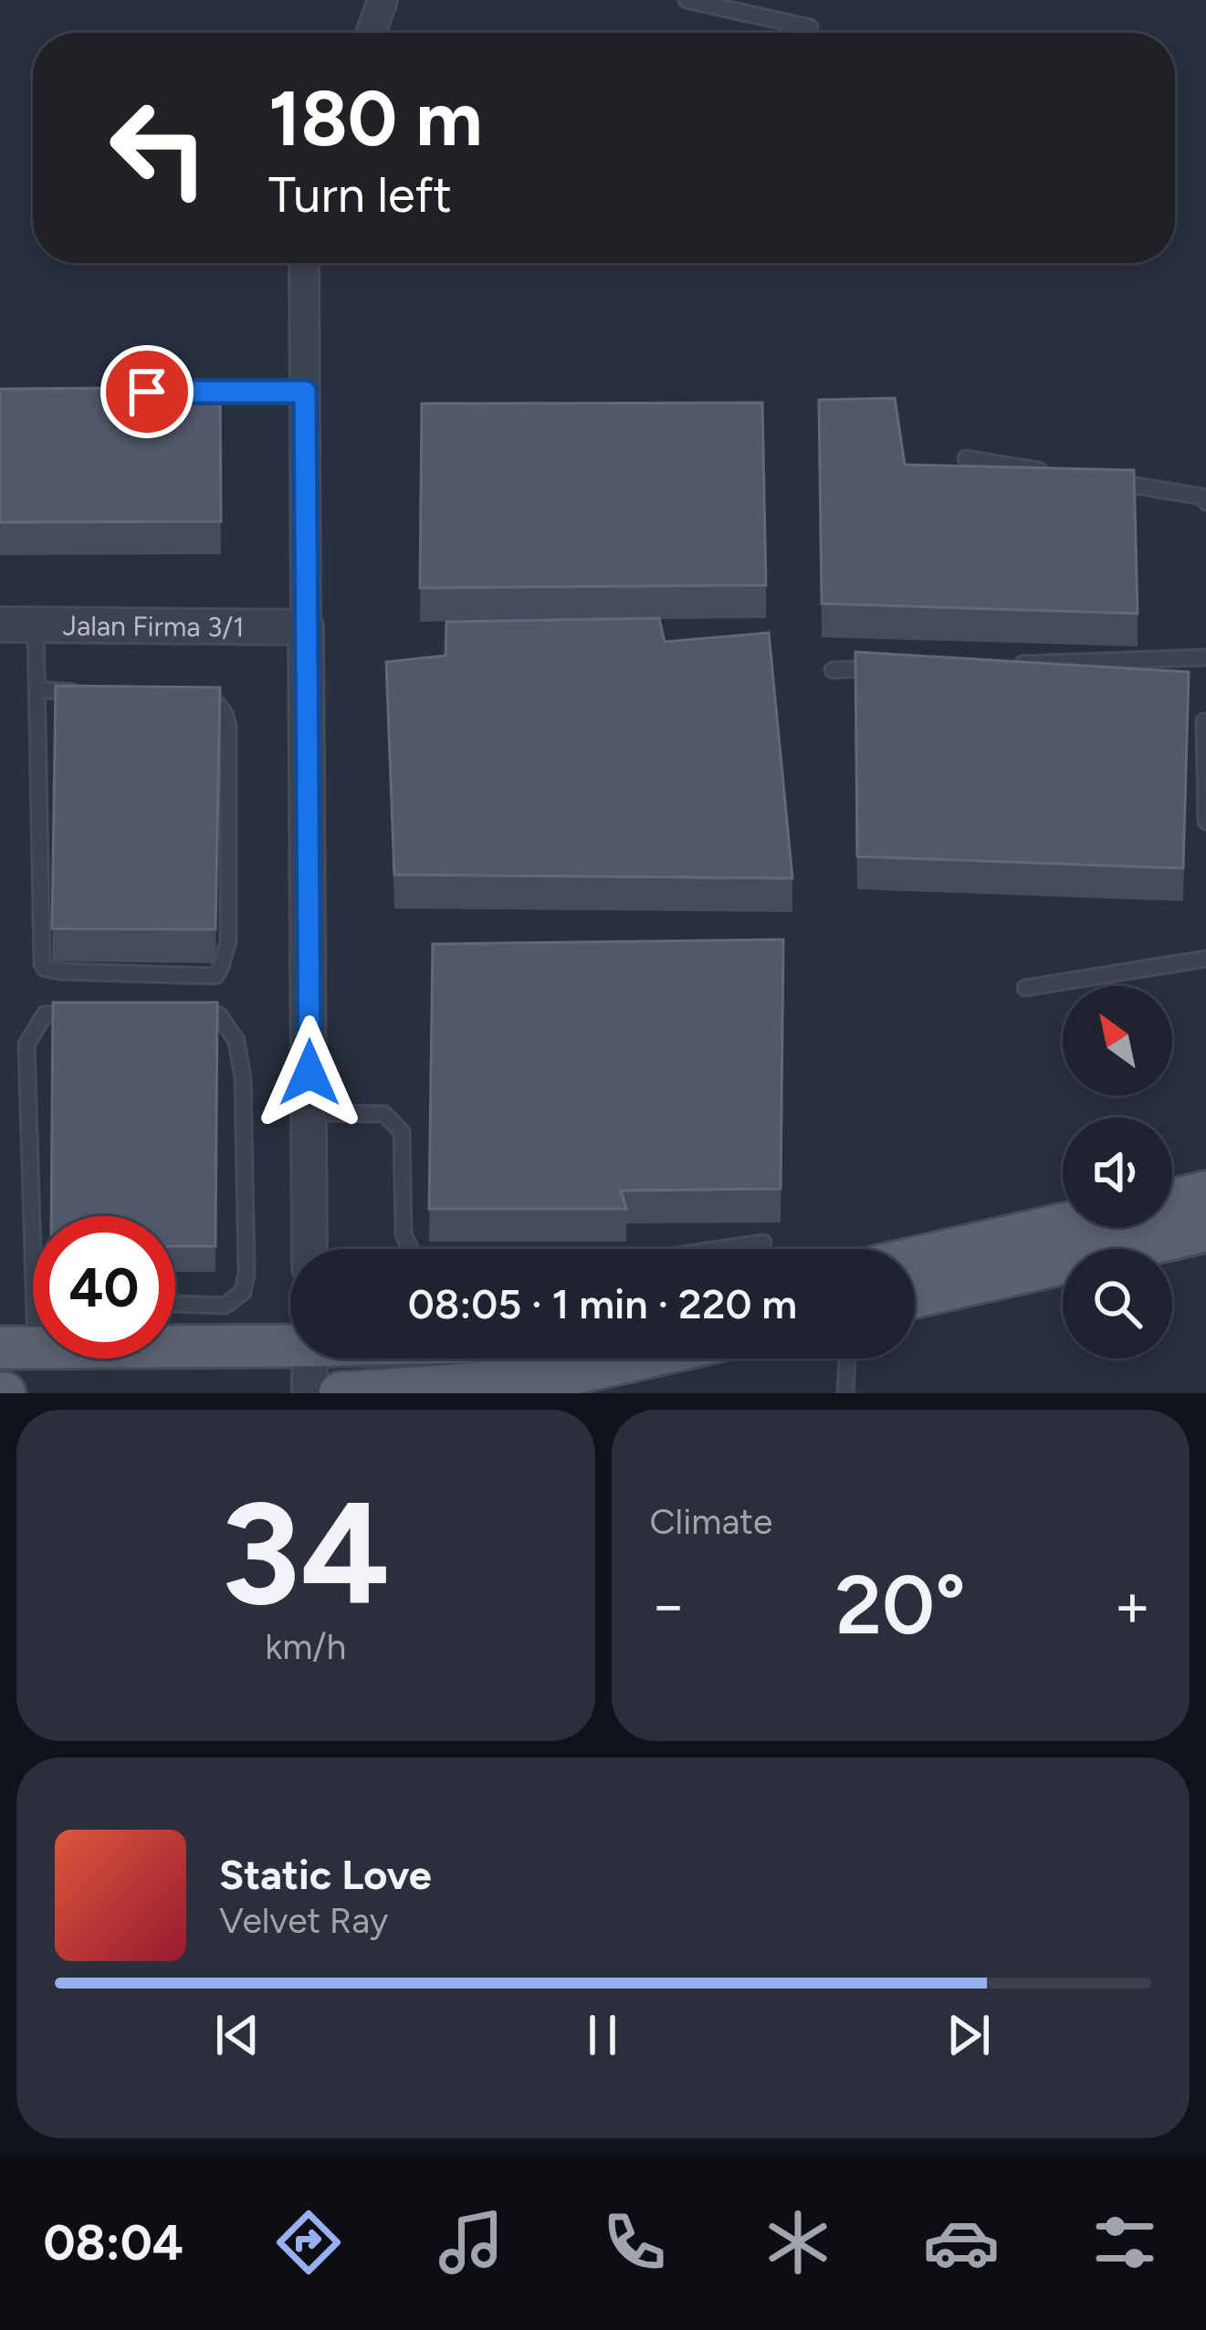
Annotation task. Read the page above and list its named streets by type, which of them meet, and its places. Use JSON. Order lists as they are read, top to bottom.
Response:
{
  "streets": {
    "street": ["Jalan Firma 3/1"]
  },
  "north": "top left",
  "page": {
    "turn": ["180 m", "Turn left"],
    "limit": "40",
    "trip": "08:05 · 1 min · 220 m",
    "tile": [
      ["34", "km/h"],
      "Climate"
    ],
    "heat": ["−", "20°", "+"],
    "song": ["Static Love", "Velvet Ray"],
    "tabs": "08:04"
  }
}
